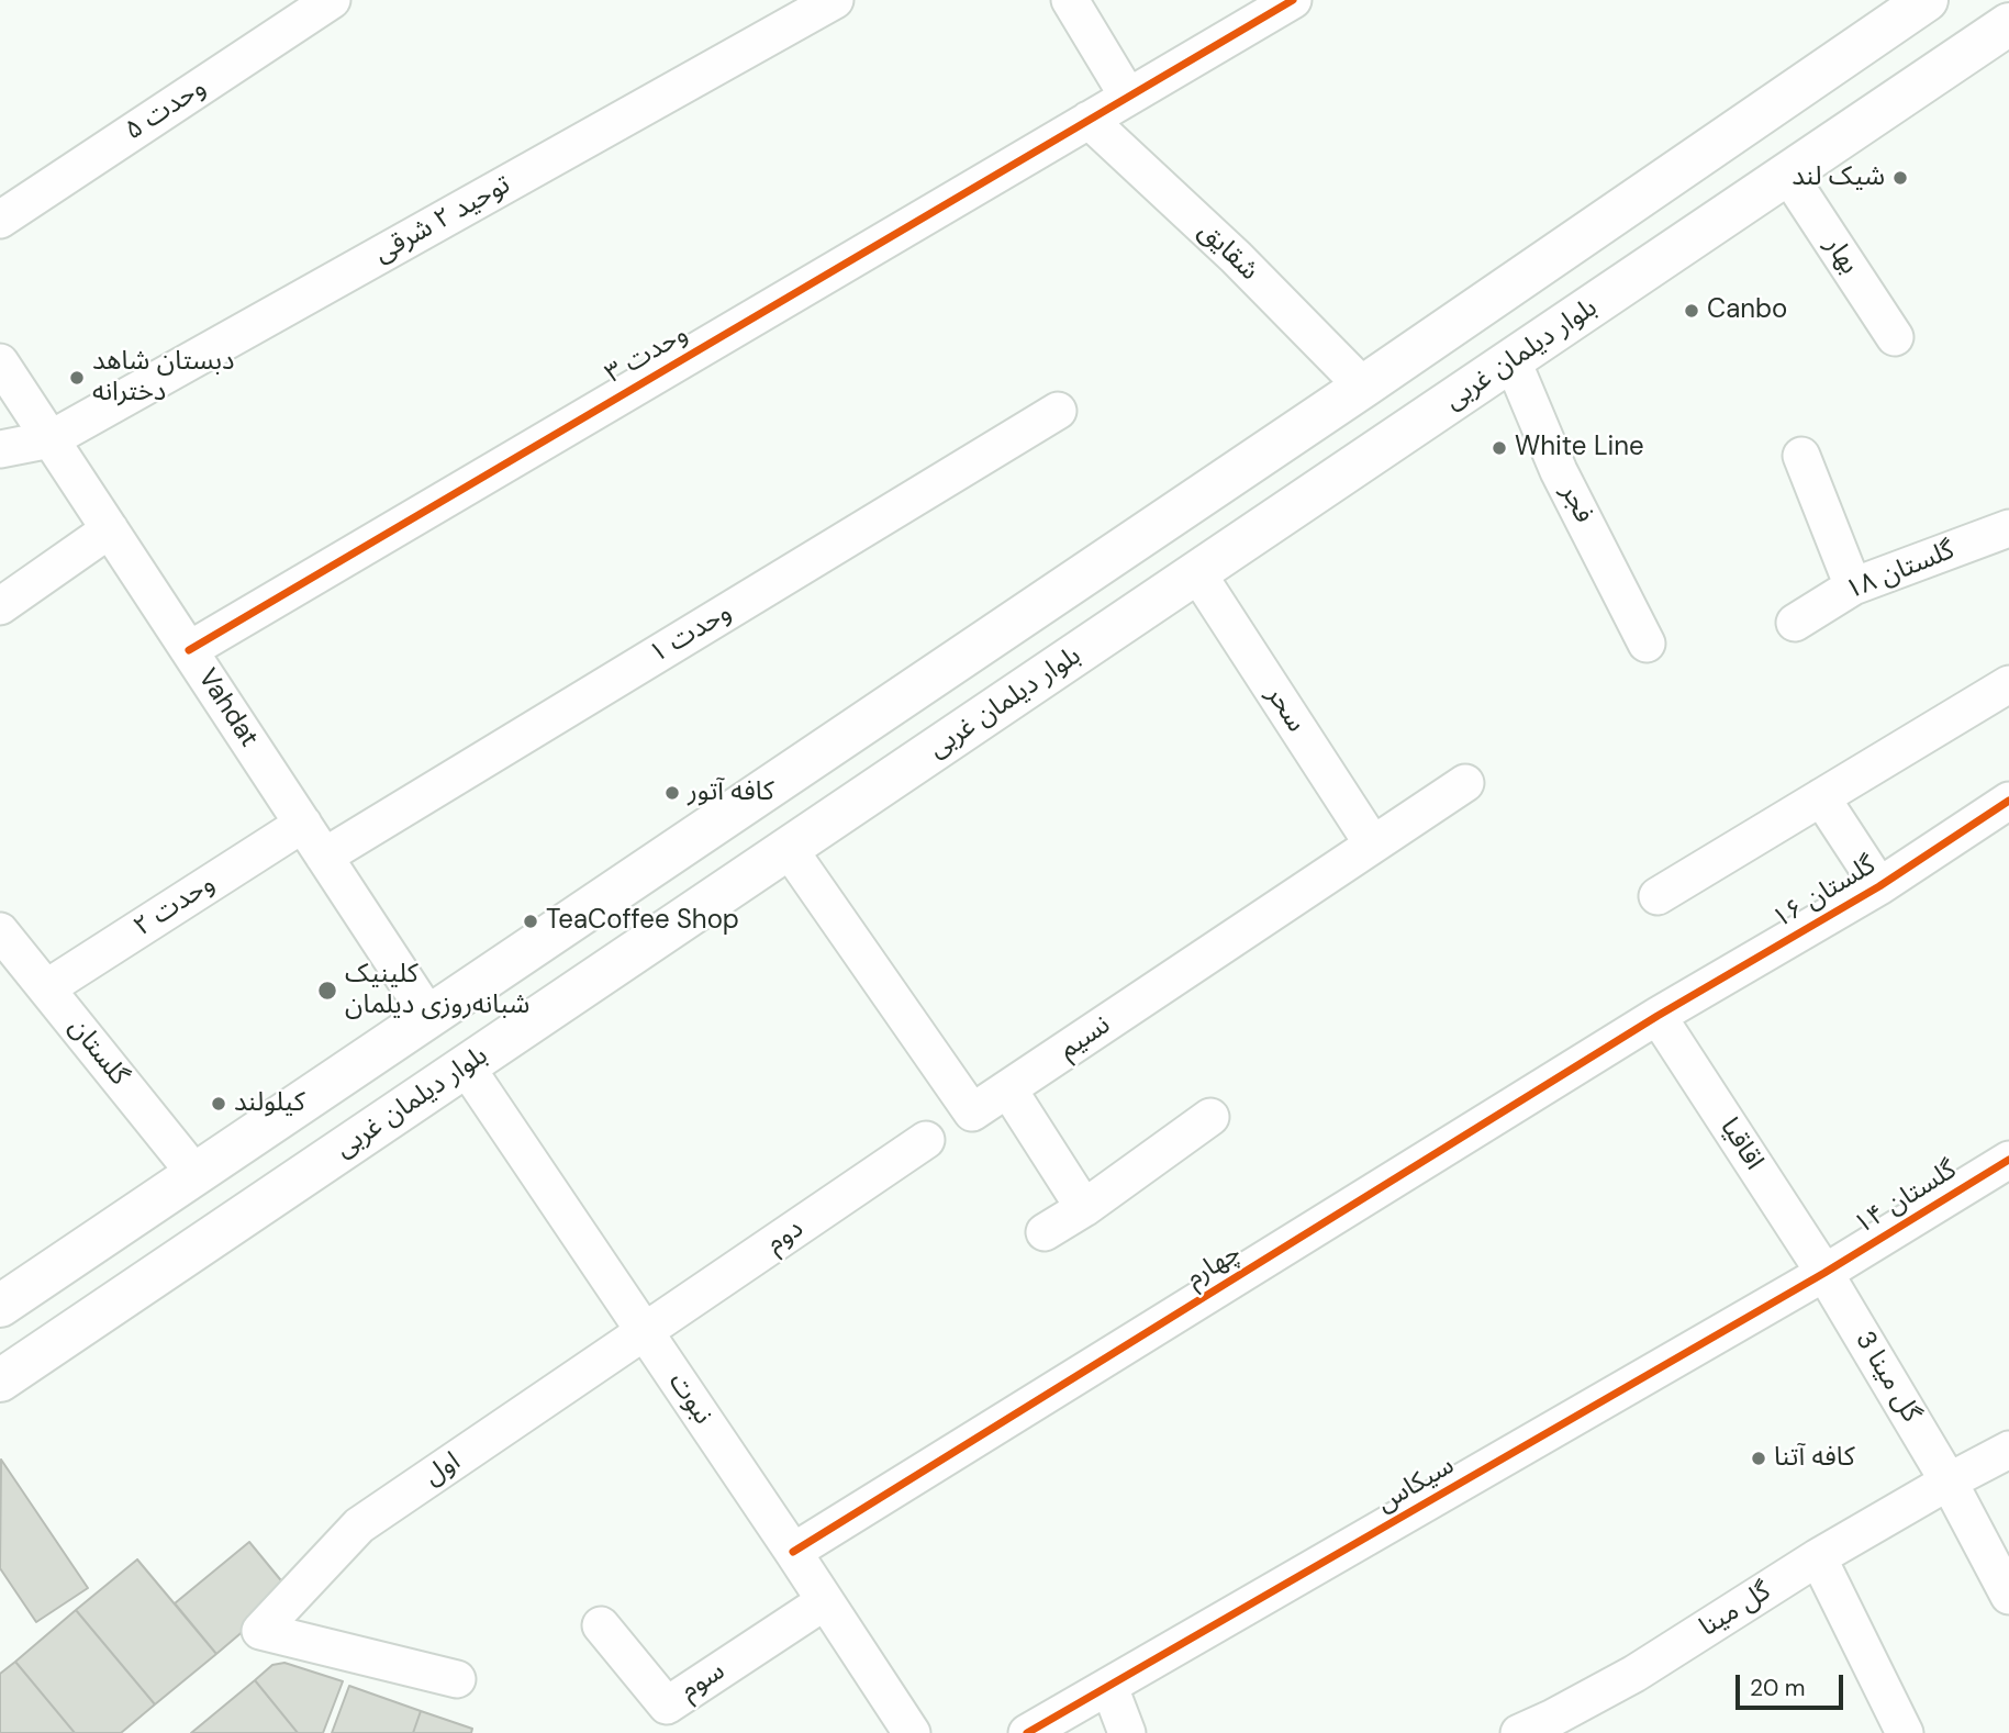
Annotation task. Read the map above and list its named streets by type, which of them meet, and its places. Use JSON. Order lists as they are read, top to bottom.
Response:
{
  "streets": {
    "main road": ["بلوار دیلمان غربی"],
    "street": [
      "وحدت ۵",
      "توحید ۲ شرقی",
      "شقایق",
      "بهار",
      "وحدت ۳",
      "فجر",
      "گلستان ۱۸",
      "وحدت ۱",
      "Vahdat",
      "سحر",
      "گلستان ۱۶",
      "وحدت ۲",
      "نسیم",
      "گلستان",
      "اقاقیا",
      "گلستان ۱۴",
      "دوم",
      "چهارم",
      "گل مینا 3",
      "نبوت",
      "اول",
      "سیکاس",
      "گل مینا",
      "سوم"
    ]
  },
  "crossings": [
    ["توحید ۲ شرقی", "Vahdat"],
    ["شقایق", "وحدت ۳"],
    ["بهار", "بلوار دیلمان غربی"],
    ["وحدت ۳", "Vahdat"],
    ["بلوار دیلمان غربی", "فجر"],
    ["بلوار دیلمان غربی", "سحر"],
    ["بلوار دیلمان غربی", "نسیم"],
    ["بلوار دیلمان غربی", "نبوت"],
    ["وحدت ۱", "Vahdat"],
    ["Vahdat", "وحدت ۲"],
    ["سحر", "نسیم"],
    ["گلستان ۱۶", "اقاقیا"],
    ["گلستان ۱۶", "چهارم"],
    ["وحدت ۲", "گلستان"],
    ["اقاقیا", "گلستان ۱۴"],
    ["اقاقیا", "چهارم"],
    ["اقاقیا", "گل مینا 3"],
    ["اقاقیا", "سیکاس"],
    ["گلستان ۱۴", "گل مینا 3"],
    ["گلستان ۱۴", "سیکاس"],
    ["دوم", "نبوت"],
    ["دوم", "اول"],
    ["چهارم", "نبوت"],
    ["گل مینا 3", "سیکاس"],
    ["گل مینا 3", "گل مینا"],
    ["نبوت", "اول"],
    ["نبوت", "سوم"]
  ],
  "places": [
    "شیک لند",
    "Canbo",
    "دبستان شاهد دخترانه",
    "White Line",
    "کافه آتور",
    "TeaCoffee Shop",
    "کلینیک شبانه‌روزی دیلمان",
    "کیلولند",
    "کافه آتنا"
  ],
  "scale_bar": "20 m"
}
